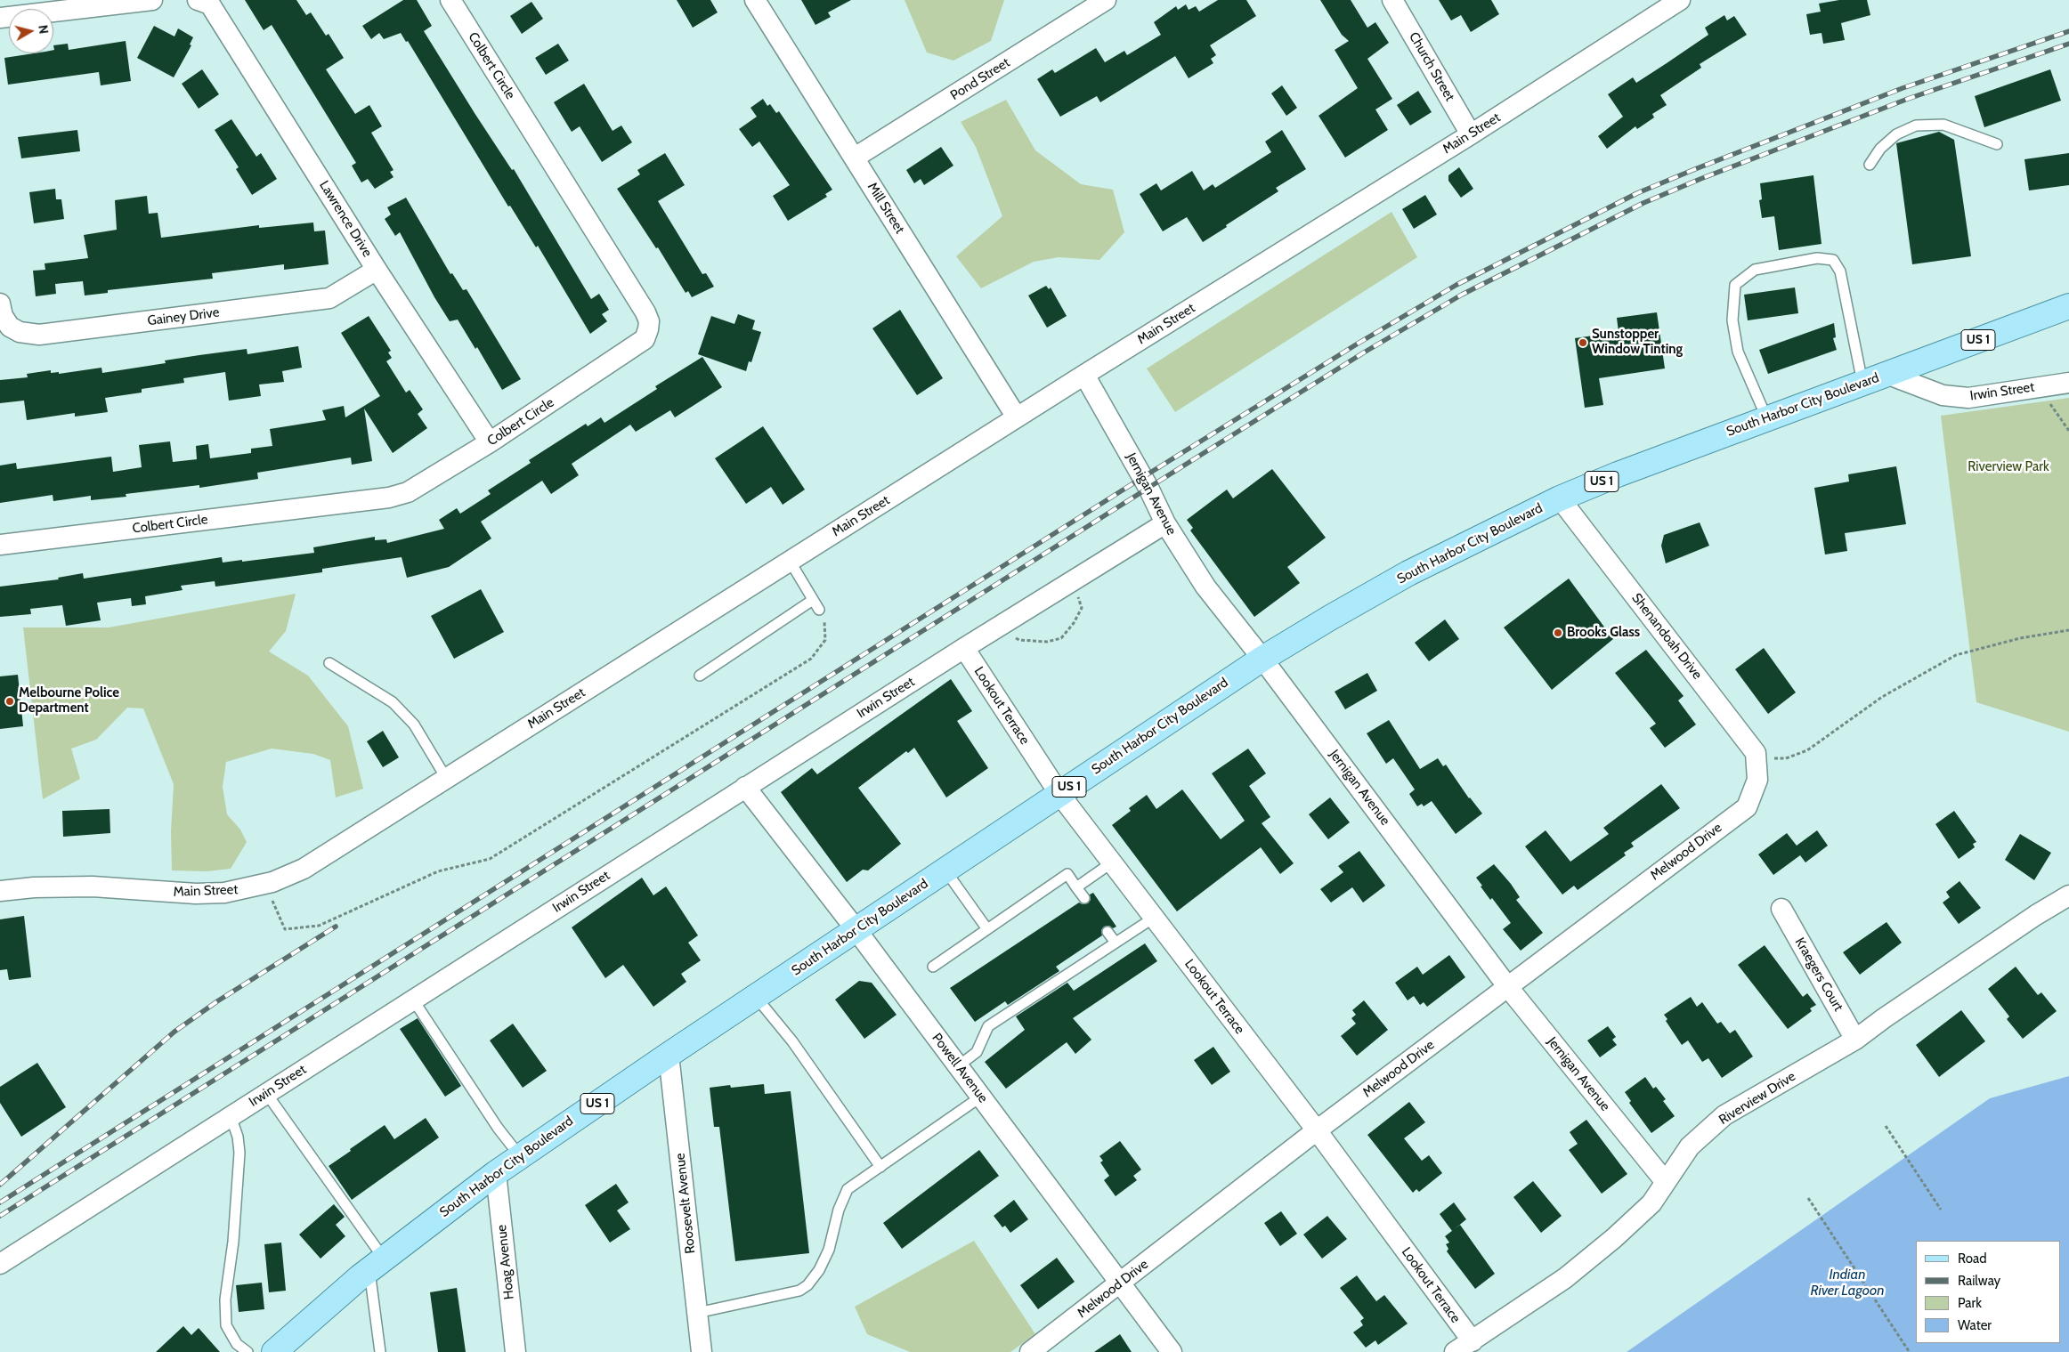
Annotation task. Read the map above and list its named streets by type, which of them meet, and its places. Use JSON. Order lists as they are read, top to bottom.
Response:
{
  "streets": {
    "main road": ["US 1", "South Harbor City Boulevard"],
    "street": [
      "Colbert Circle",
      "Church Street",
      "Pond Street",
      "Main Street",
      "Mill Street",
      "Lawrence Drive",
      "Gainey Drive",
      "Irwin Street",
      "Jernigan Avenue",
      "Shenandoah Drive",
      "Lookout Terrace",
      "Melwood Drive",
      "Kraegers Court",
      "Powell Avenue",
      "Riverview Drive",
      "Roosevelt Avenue",
      "Hoag Avenue"
    ]
  },
  "crossings": [
    ["Colbert Circle", "Lawrence Drive"],
    ["Church Street", "Main Street"],
    ["Pond Street", "Mill Street"],
    ["Main Street", "Mill Street"],
    ["Main Street", "Jernigan Avenue"],
    ["Lawrence Drive", "Gainey Drive"],
    ["Irwin Street", "South Harbor City Boulevard"],
    ["Irwin Street", "Jernigan Avenue"],
    ["Irwin Street", "Lookout Terrace"],
    ["Irwin Street", "Powell Avenue"],
    ["South Harbor City Boulevard", "Jernigan Avenue"],
    ["South Harbor City Boulevard", "Shenandoah Drive"],
    ["South Harbor City Boulevard", "Lookout Terrace"],
    ["South Harbor City Boulevard", "Powell Avenue"],
    ["South Harbor City Boulevard", "Roosevelt Avenue"],
    ["South Harbor City Boulevard", "Hoag Avenue"],
    ["Jernigan Avenue", "Melwood Drive"],
    ["Jernigan Avenue", "Riverview Drive"],
    ["Shenandoah Drive", "Melwood Drive"],
    ["Lookout Terrace", "Melwood Drive"],
    ["Lookout Terrace", "Riverview Drive"],
    ["Melwood Drive", "Powell Avenue"],
    ["Kraegers Court", "Riverview Drive"]
  ],
  "water": ["Indian River Lagoon"],
  "parks": ["Riverview Park"],
  "places": ["Sunstopper Window Tinting", "Brooks Glass", "Melbourne Police Department"],
  "legend": [
    "Road",
    "Railway",
    "Park",
    "Water"
  ],
  "north": "right"
}
